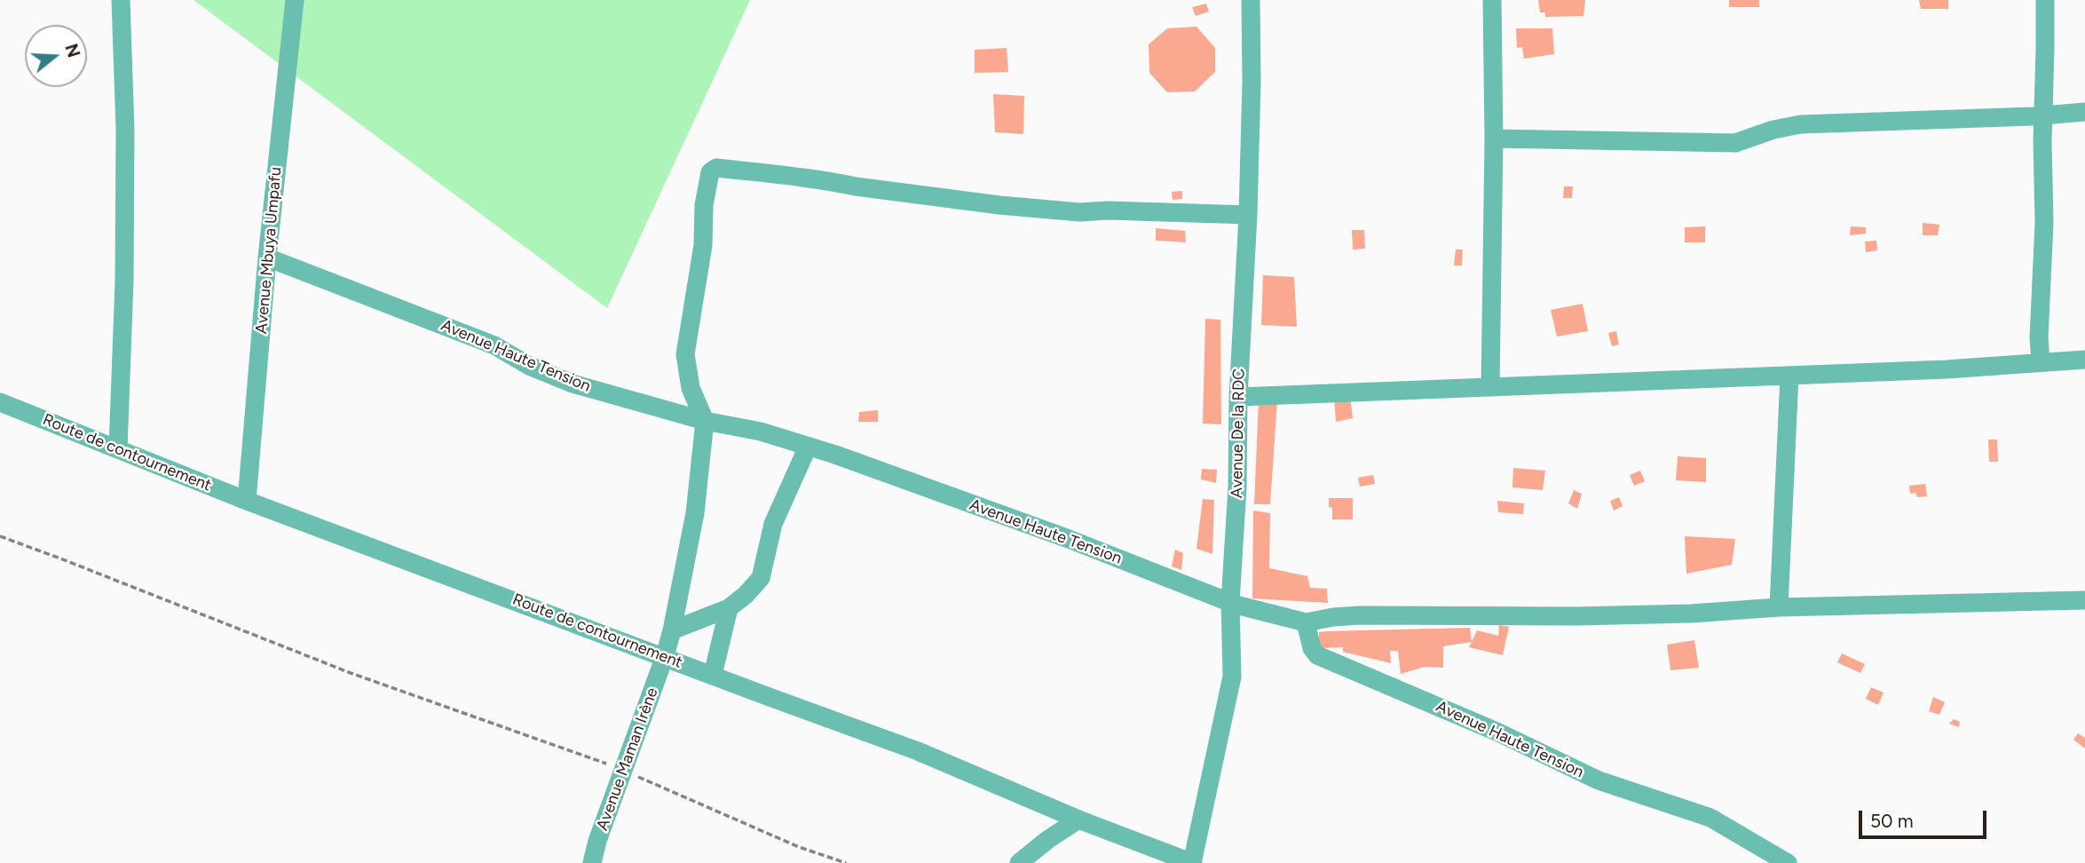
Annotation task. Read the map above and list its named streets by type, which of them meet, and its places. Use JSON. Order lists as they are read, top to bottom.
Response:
{
  "streets": {
    "street": [
      "Avenue Mbuya Umpafu",
      "Avenue Haute Tension",
      "Avenue De la RDC",
      "Route de contournement",
      "Avenue Maman Irène"
    ]
  },
  "crossings": [
    ["Avenue Mbuya Umpafu", "Avenue Haute Tension"],
    ["Avenue Mbuya Umpafu", "Route de contournement"],
    ["Avenue Haute Tension", "Avenue De la RDC"],
    ["Avenue Haute Tension", "Avenue Maman Irène"],
    ["Avenue De la RDC", "Route de contournement"],
    ["Route de contournement", "Avenue Maman Irène"]
  ],
  "scale_bar": "50 m",
  "north": "right"
}
